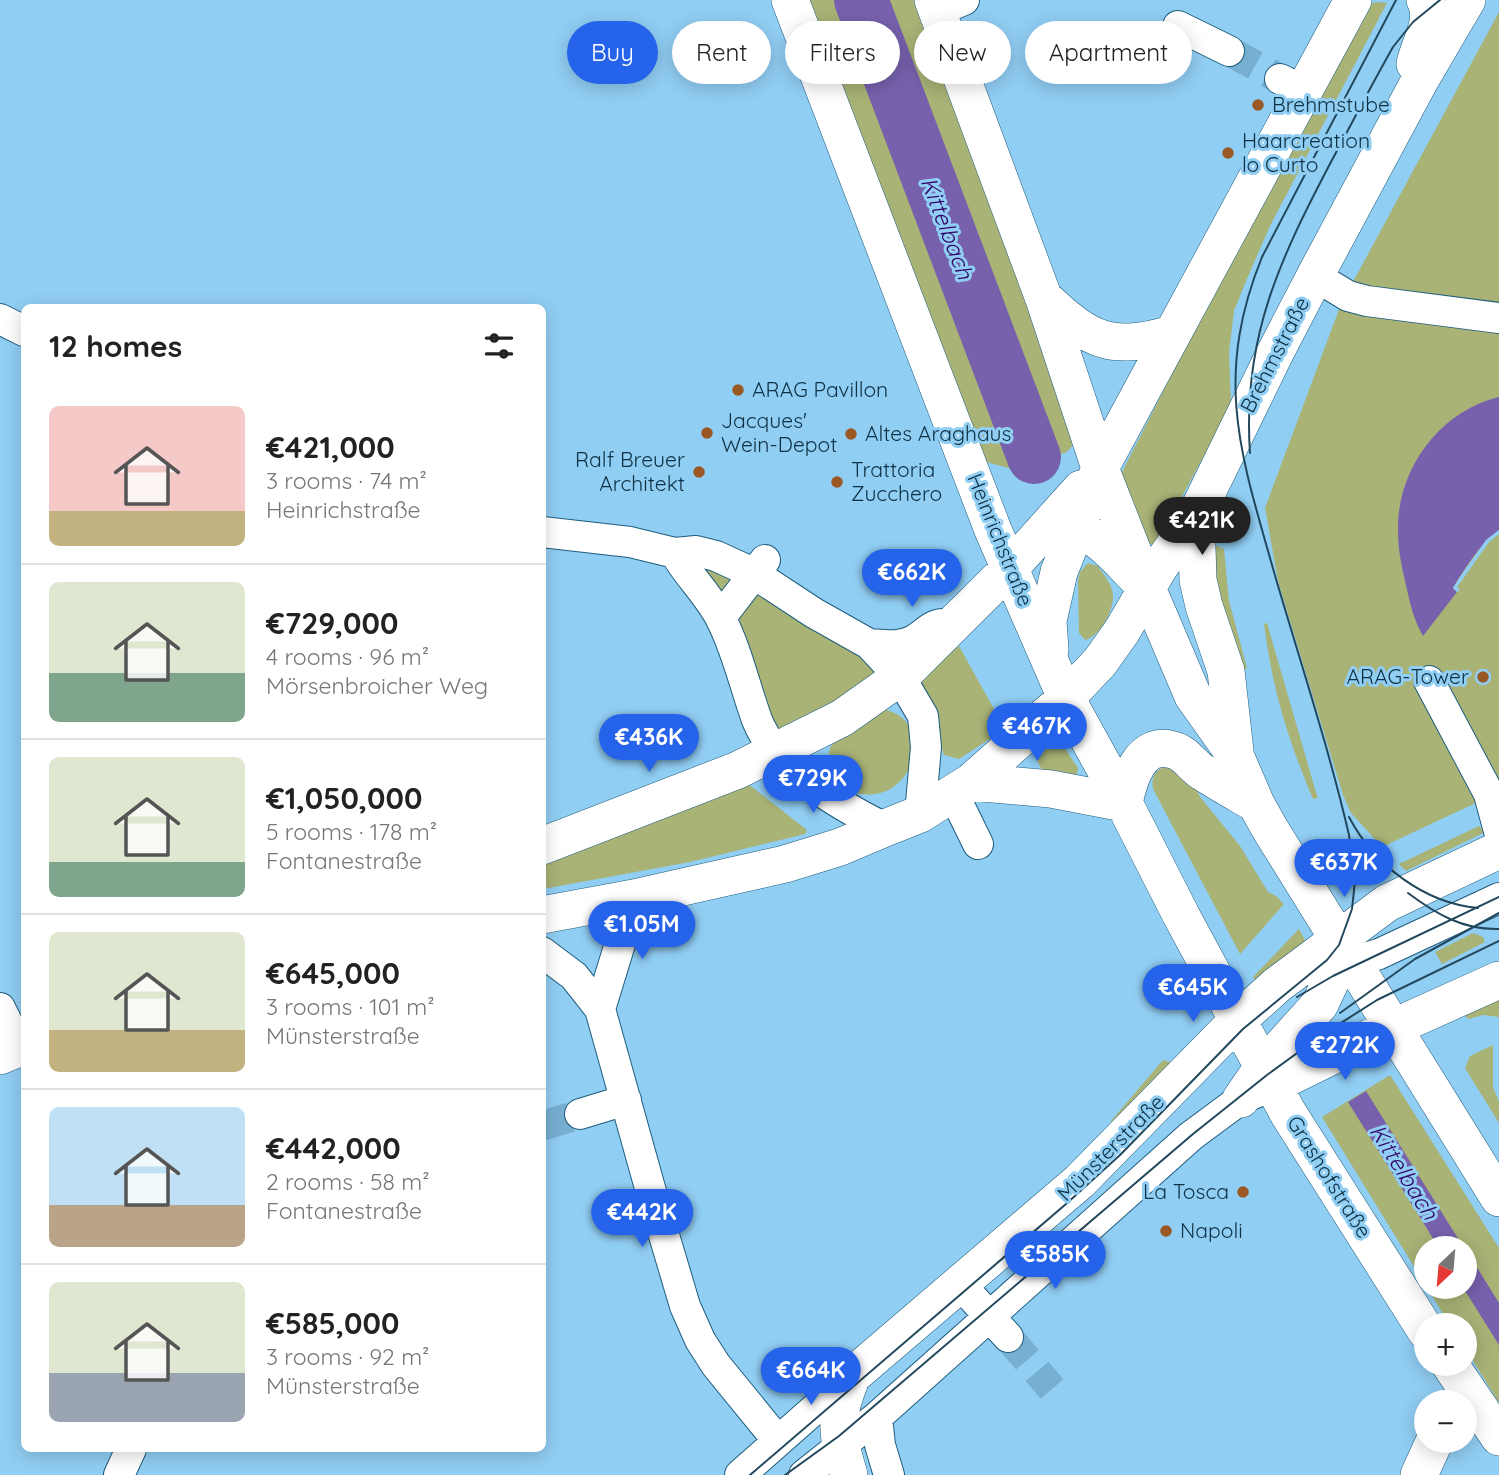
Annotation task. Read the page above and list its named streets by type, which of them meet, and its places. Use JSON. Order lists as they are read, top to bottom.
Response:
{
  "streets": {
    "main road": [
      "Brehmstraße",
      "Heinrichstraße",
      "Münsterstraße",
      "Grashofstraße"
    ]
  },
  "crossings": [
    ["Brehmstraße", "Heinrichstraße"],
    ["Heinrichstraße", "Münsterstraße"],
    ["Heinrichstraße", "Grashofstraße"],
    ["Münsterstraße", "Grashofstraße"]
  ],
  "water": ["Kittelbach"],
  "places": [
    "Brehmstube",
    "Haarcreation lo Curto",
    "ARAG Pavillon",
    "Jacques' Wein-Depot",
    "Altes Araghaus",
    "Ralf Breuer Architekt",
    "Trattoria Zucchero",
    "ARAG-Tower",
    "La Tosca",
    "Napoli"
  ],
  "north": "bottom left",
  "page": {
    "chip": [
      "Buy",
      "Rent",
      "Filters",
      "New",
      "Apartment"
    ],
    "heading": "12 homes",
    "list": [
      {
        "name": "€421,000",
        "note": "3 rooms · 74 m² · Heinrichstraße"
      },
      {
        "name": "€729,000",
        "note": "4 rooms · 96 m² · Mörsenbroicher Weg"
      },
      {
        "name": "€1,050,000",
        "note": "5 rooms · 178 m² · Fontanestraße"
      },
      {
        "name": "€645,000",
        "note": "3 rooms · 101 m² · Münsterstraße"
      },
      {
        "name": "€442,000",
        "note": "2 rooms · 58 m² · Fontanestraße"
      },
      {
        "name": "€585,000",
        "note": "3 rooms · 92 m² · Münsterstraße"
      }
    ],
    "price": [
      "€421K",
      "€662K",
      "€467K",
      "€436K",
      "€729K",
      "€637K",
      "€1.05M",
      "€645K",
      "€272K",
      "€442K",
      "€585K",
      "€664K"
    ],
    "map_buttons": ["+", "−"]
  }
}
